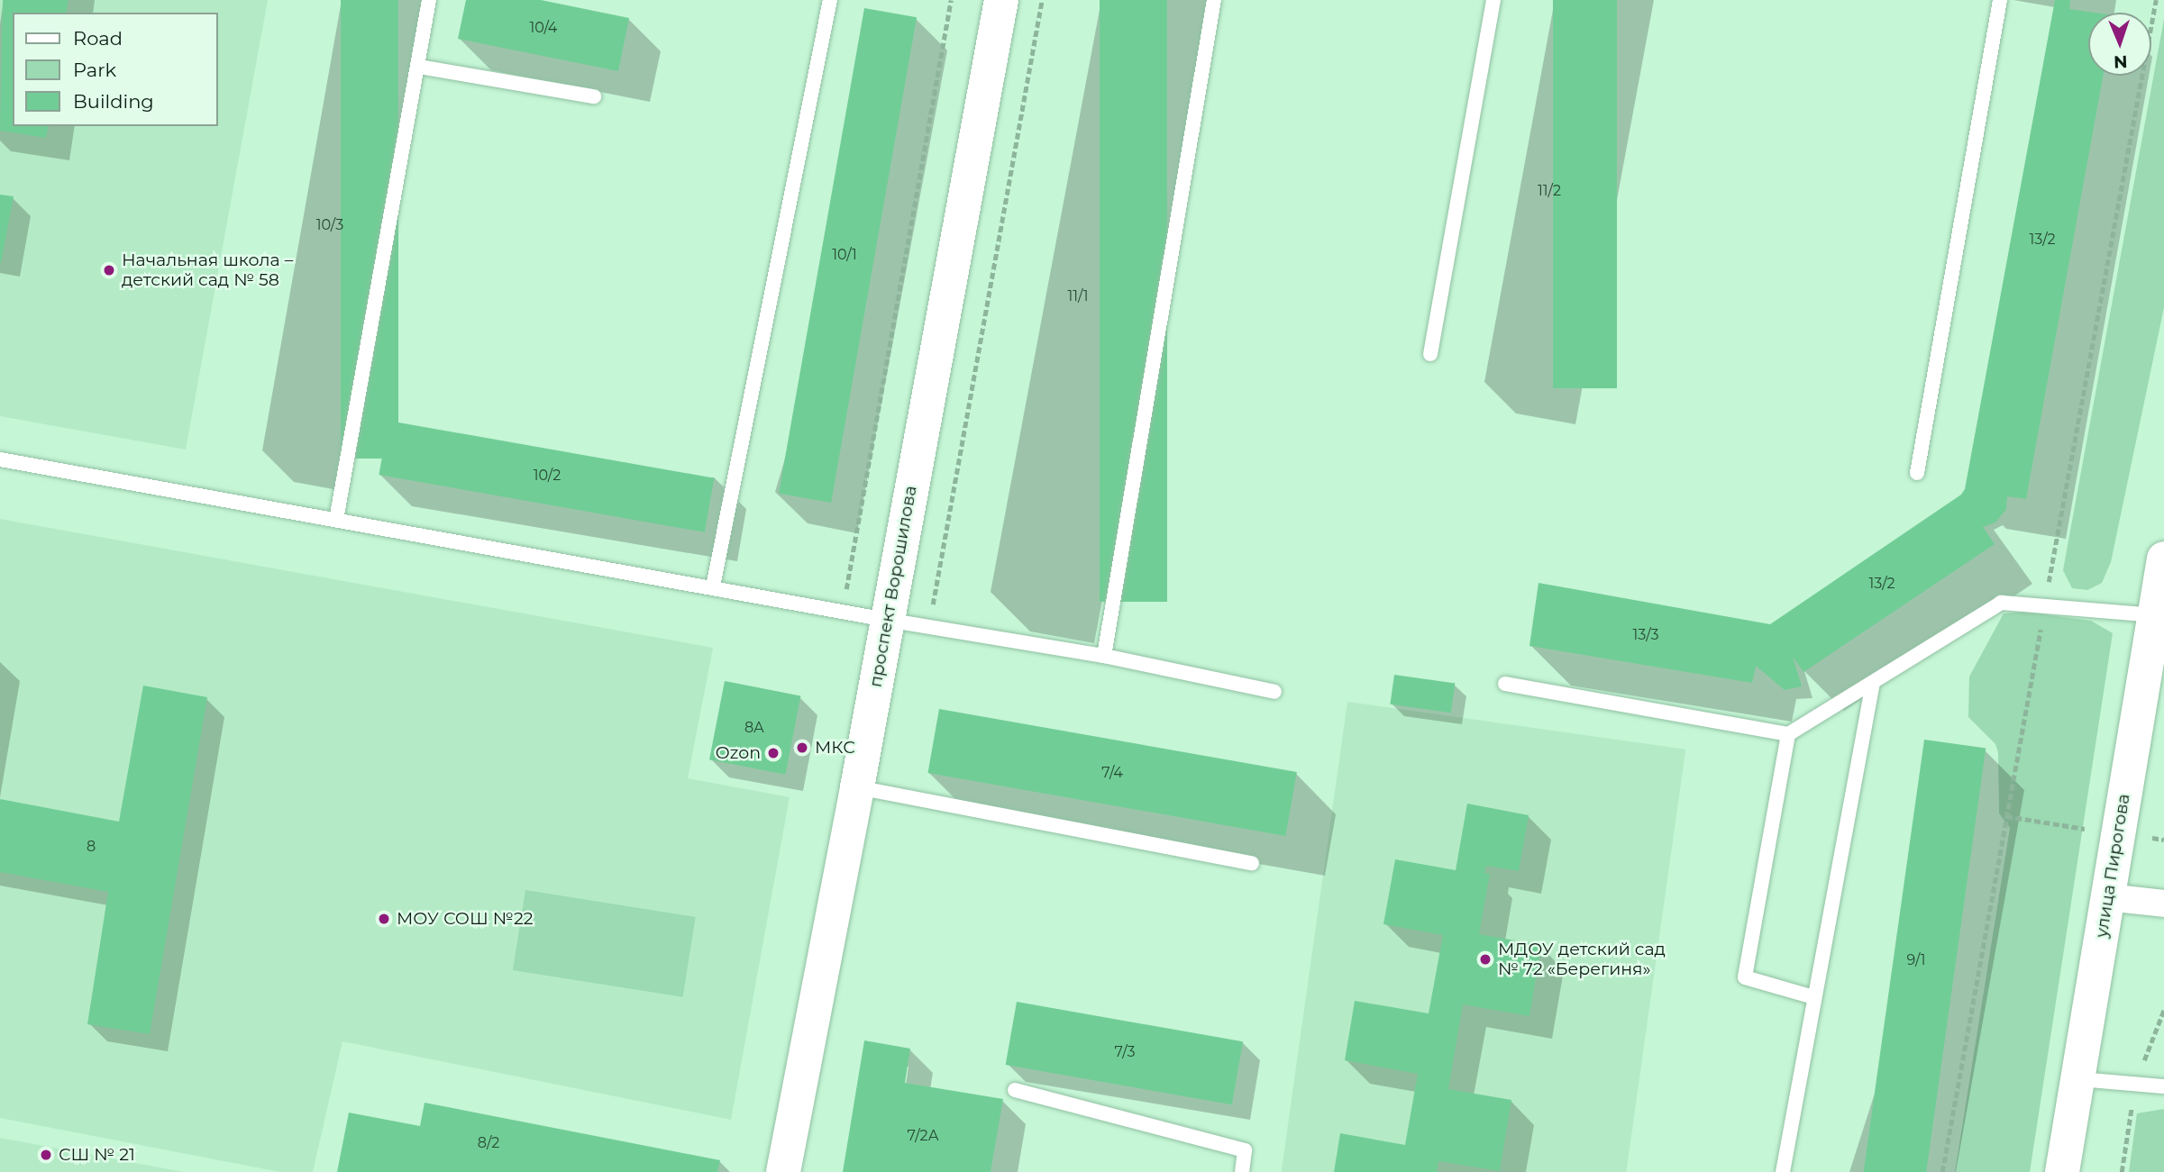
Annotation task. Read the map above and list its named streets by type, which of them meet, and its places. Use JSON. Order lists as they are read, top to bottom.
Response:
{
  "streets": {
    "street": ["проспект Ворошилова", "улица Пирогова"]
  },
  "places": [
    "Начальная школа – детский сад № 58",
    "МКС",
    "Ozon",
    "МОУ СОШ №22",
    "МДОУ детский сад № 72 «Берегиня»",
    "СШ № 21"
  ],
  "house_numbers": [
    "10/4",
    "11/2",
    "10/3",
    "13/2",
    "10/1",
    "11/1",
    "10/2",
    "13/2",
    "13/3",
    "8А",
    "7/4",
    "8",
    "9/1",
    "7/3",
    "7/2А",
    "8/2"
  ],
  "legend": ["Road", "Park", "Building"],
  "north": "bottom"
}
